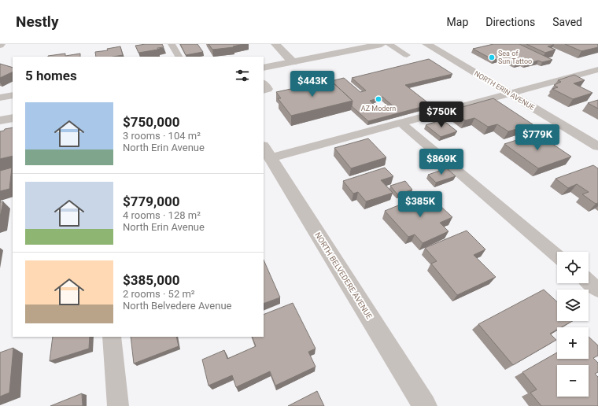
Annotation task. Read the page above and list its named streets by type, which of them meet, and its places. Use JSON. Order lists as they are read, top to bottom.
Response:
{
  "streets": {
    "street": ["NORTH ERIN AVENUE", "NORTH BELVEDERE AVENUE"]
  },
  "places": ["Sea of Sun Tattoo", "AZ Modern"],
  "page": {
    "header": "Nestly",
    "nav": ["Map", "Directions", "Saved"],
    "heading": "5 homes",
    "price": [
      "$443K",
      "$750K",
      "$779K",
      "$869K",
      "$385K"
    ],
    "list": [
      {
        "name": "$750,000",
        "note": "3 rooms · 104 m² · North Erin Avenue"
      },
      {
        "name": "$779,000",
        "note": "4 rooms · 128 m² · North Erin Avenue"
      },
      {
        "name": "$385,000",
        "note": "2 rooms · 52 m² · North Belvedere Avenue"
      }
    ],
    "map_buttons": ["+", "−"]
  }
}
